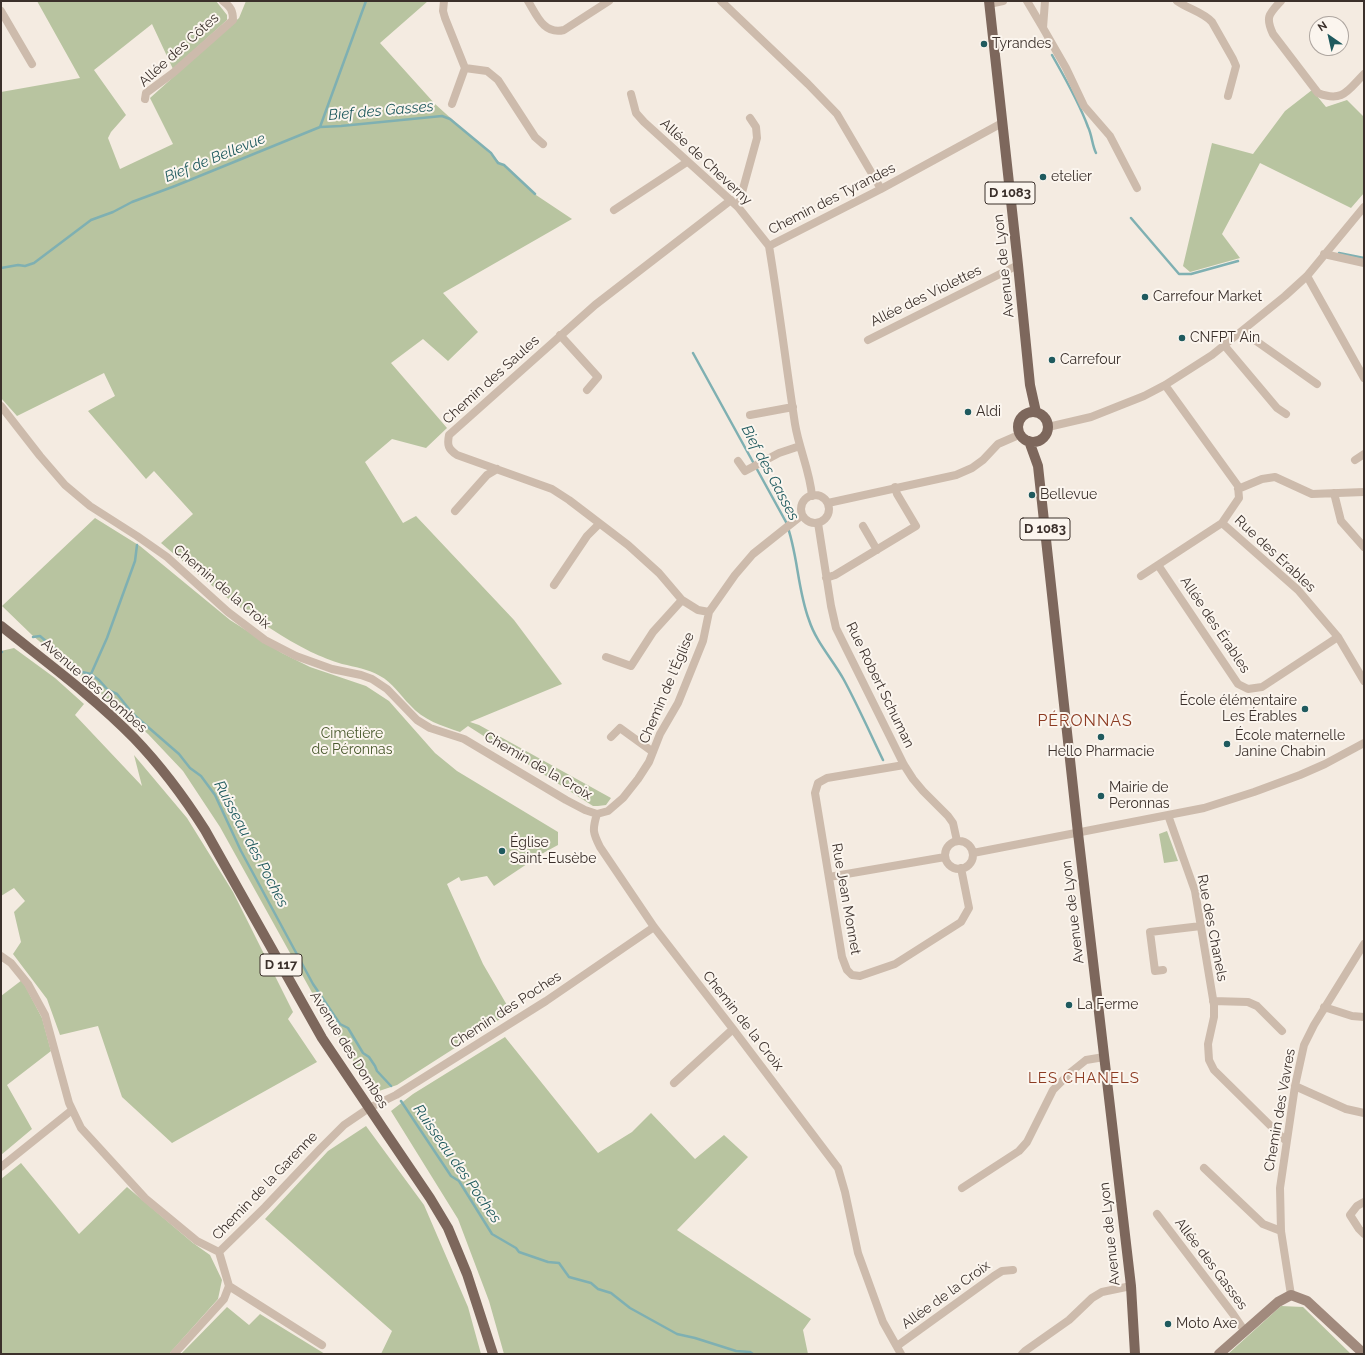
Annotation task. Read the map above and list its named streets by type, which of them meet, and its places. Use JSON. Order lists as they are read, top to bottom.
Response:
{
  "streets": {
    "main road": [
      "D 1083",
      "Avenue de Lyon",
      "Avenue des Dombes",
      "D 117"
    ],
    "street": [
      "Allée des Côtes",
      "Allée de Cheverny",
      "Chemin des Tyrandes",
      "Allée des Violettes",
      "Chemin des Saules",
      "Rue des Érables",
      "Chemin de la Croix",
      "Allée des Érables",
      "Rue Robert Schuman",
      "Chemin de l'Église",
      "Rue Jean Monnet",
      "Rue des Chanels",
      "Chemin des Poches",
      "Chemin des Vavres",
      "Chemin de la Garenne",
      "Allée des Gasses",
      "Allée de la Croix"
    ]
  },
  "crossings": [
    ["Allée de Cheverny", "Chemin des Tyrandes"],
    ["Allée de Cheverny", "Chemin des Saules"],
    ["Chemin des Tyrandes", "Avenue de Lyon"],
    ["Chemin des Tyrandes", "Rue Robert Schuman"],
    ["Chemin des Tyrandes", "Chemin de l'Église"],
    ["Avenue de Lyon", "Allée des Violettes"],
    ["Chemin des Saules", "Chemin de l'Église"],
    ["Rue des Érables", "Allée des Érables"],
    ["Chemin de la Croix", "Chemin de l'Église"],
    ["Chemin de la Croix", "Chemin des Poches"],
    ["Chemin de la Croix", "Allée de la Croix"],
    ["Rue Robert Schuman", "Chemin de l'Église"],
    ["Rue Robert Schuman", "Rue Jean Monnet"],
    ["Avenue des Dombes", "Chemin des Poches"],
    ["Avenue des Dombes", "Chemin de la Garenne"],
    ["Rue des Chanels", "Chemin des Vavres"],
    ["Chemin des Poches", "Chemin de la Garenne"]
  ],
  "districts": ["PÉRONNAS", "LES CHANELS"],
  "water": ["Bief des Gasses", "Bief de Bellevue", "Ruisseau des Poches"],
  "parks": ["Cimetière de Péronnas"],
  "places": [
    "Tyrandes",
    "etelier",
    "Carrefour Market",
    "CNFPT Ain",
    "Carrefour",
    "Aldi",
    "Bellevue",
    "École élémentaire Les Érables",
    "Hello Pharmacie",
    "École maternelle Janine Chabin",
    "Mairie de Peronnas",
    "Église Saint-Eusèbe",
    "La Ferme",
    "Moto Axe"
  ],
  "north": "top left"
}
